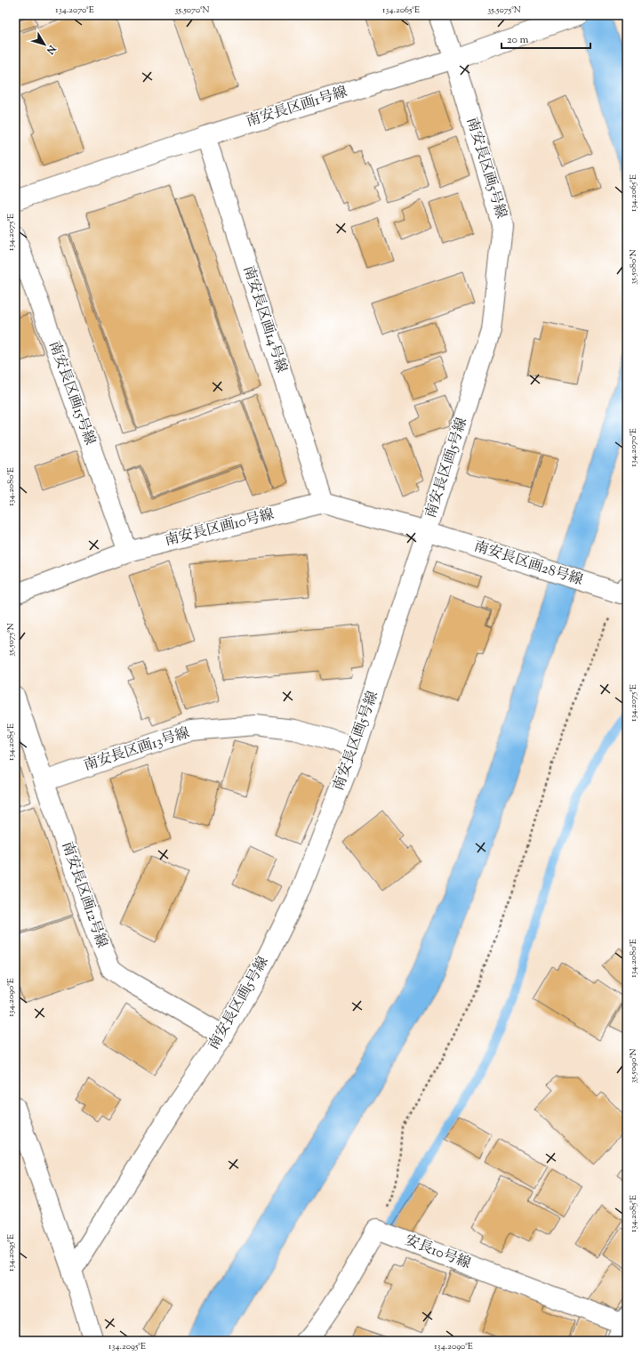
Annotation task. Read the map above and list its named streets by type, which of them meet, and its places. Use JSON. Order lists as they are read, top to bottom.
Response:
{
  "streets": {
    "street": [
      "南安長区画1号線",
      "南安長区画5号線",
      "南安長区画14号線",
      "南安長区画15号線",
      "南安長区画10号線",
      "南安長区画28号線",
      "南安長区画13号線",
      "南安長区画12号線",
      "安長10号線"
    ]
  },
  "crossings": [
    ["南安長区画1号線", "南安長区画5号線"],
    ["南安長区画1号線", "南安長区画14号線"],
    ["南安長区画5号線", "南安長区画10号線"],
    ["南安長区画5号線", "南安長区画28号線"],
    ["南安長区画5号線", "南安長区画13号線"],
    ["南安長区画5号線", "南安長区画12号線"],
    ["南安長区画14号線", "南安長区画10号線"],
    ["南安長区画15号線", "南安長区画10号線"],
    ["南安長区画10号線", "南安長区画28号線"],
    ["南安長区画13号線", "南安長区画12号線"]
  ],
  "scale_bar": "20 m",
  "north": "bottom right",
  "coordinates": [
    "134.2070°E",
    "35.5070°N",
    "134.2065°E",
    "35.5075°N",
    "134.2075°E",
    "35.5080°N",
    "134.2080°E",
    "134.2085°E",
    "134.2090°E",
    "35.5090°N",
    "134.2095°E"
  ]
}
